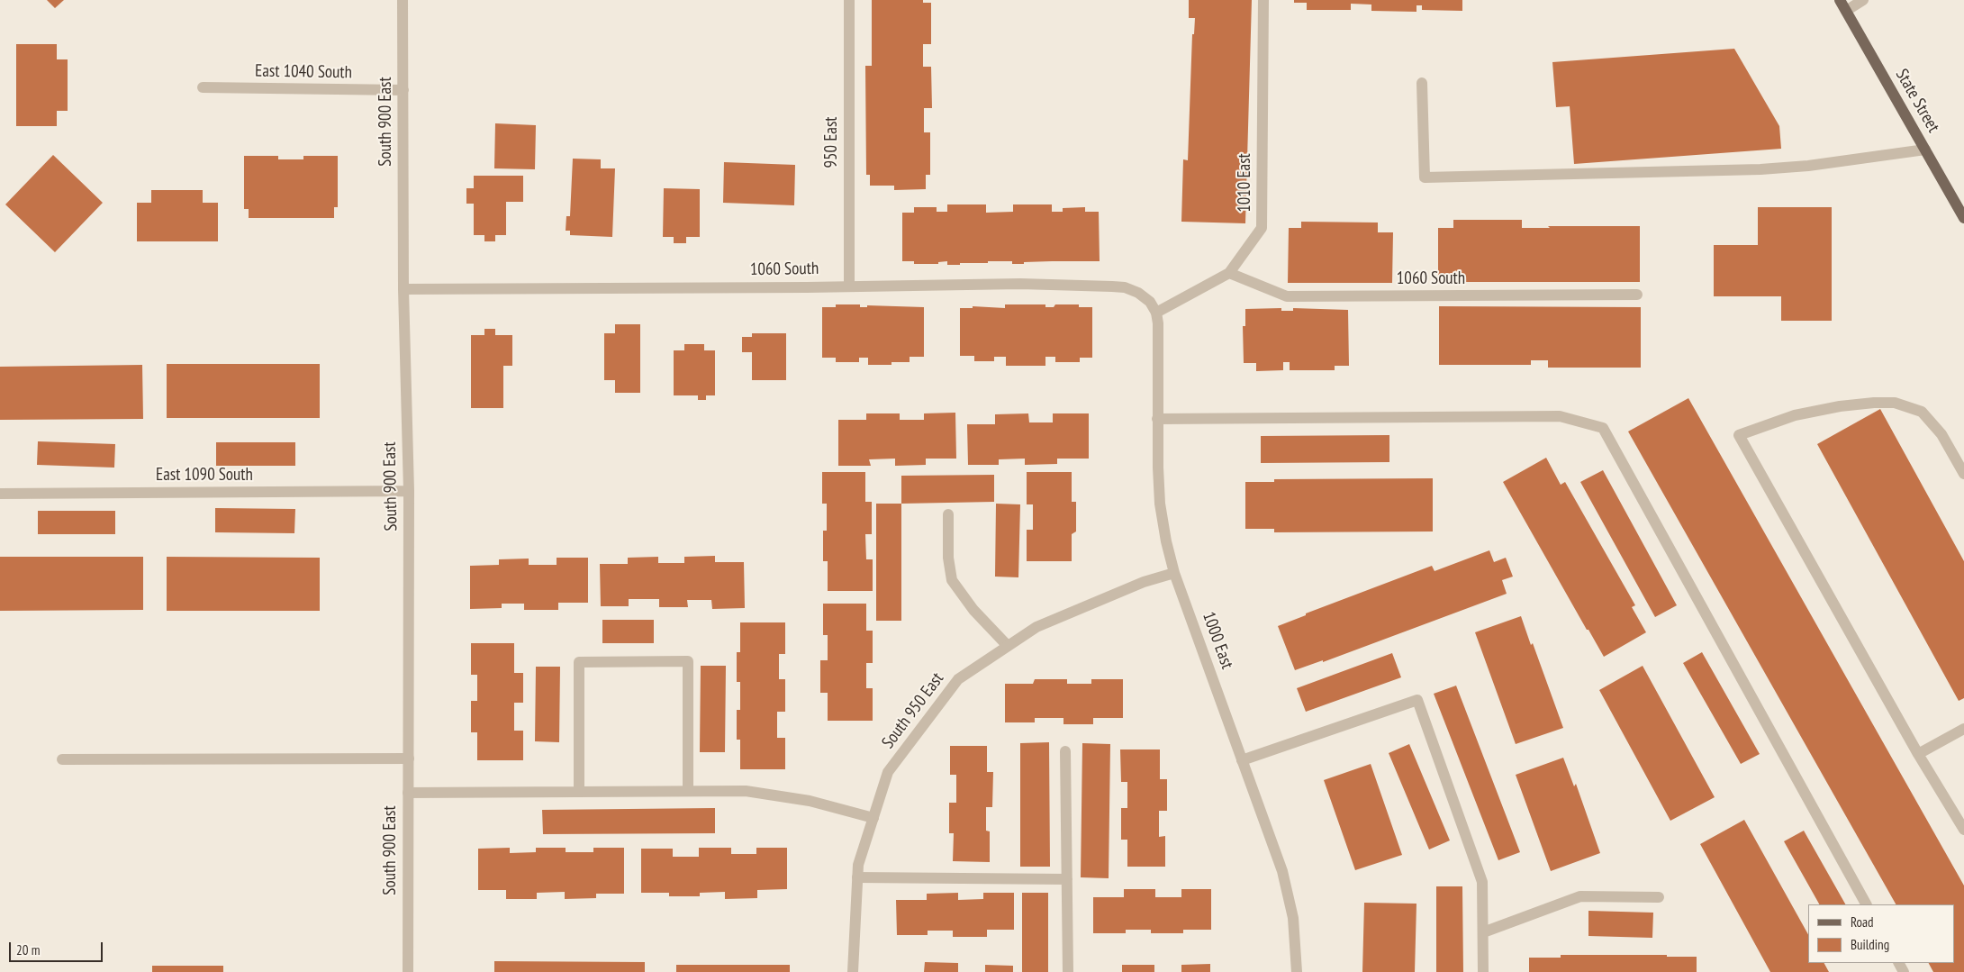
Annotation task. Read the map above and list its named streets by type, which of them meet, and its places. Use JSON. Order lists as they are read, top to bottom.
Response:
{
  "streets": {
    "main road": ["State Street"],
    "street": [
      "East 1040 South",
      "South 900 East",
      "950 East",
      "1010 East",
      "1060 South",
      "East 1090 South",
      "1000 East",
      "South 950 East"
    ]
  },
  "crossings": [
    ["East 1040 South", "South 900 East"],
    ["South 900 East", "1060 South"],
    ["South 900 East", "East 1090 South"],
    ["950 East", "1060 South"],
    ["1010 East", "1060 South"],
    ["1010 East", "1000 East"],
    ["1060 South", "1000 East"],
    ["1000 East", "South 950 East"]
  ],
  "legend": ["Road", "Building"],
  "scale_bar": "20 m"
}
